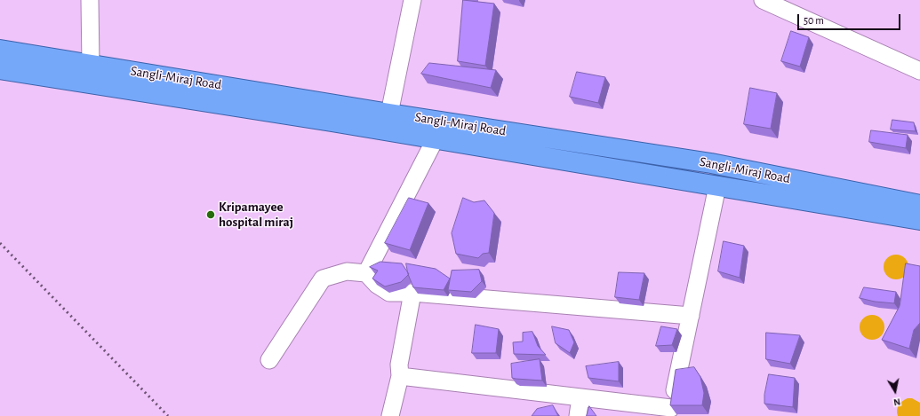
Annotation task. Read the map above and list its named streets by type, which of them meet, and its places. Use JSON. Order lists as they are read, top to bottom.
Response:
{
  "streets": {
    "highway": ["Sangli-Miraj Road"]
  },
  "places": ["Kripamayee hospital miraj"],
  "scale_bar": "50 m",
  "north": "bottom"
}
